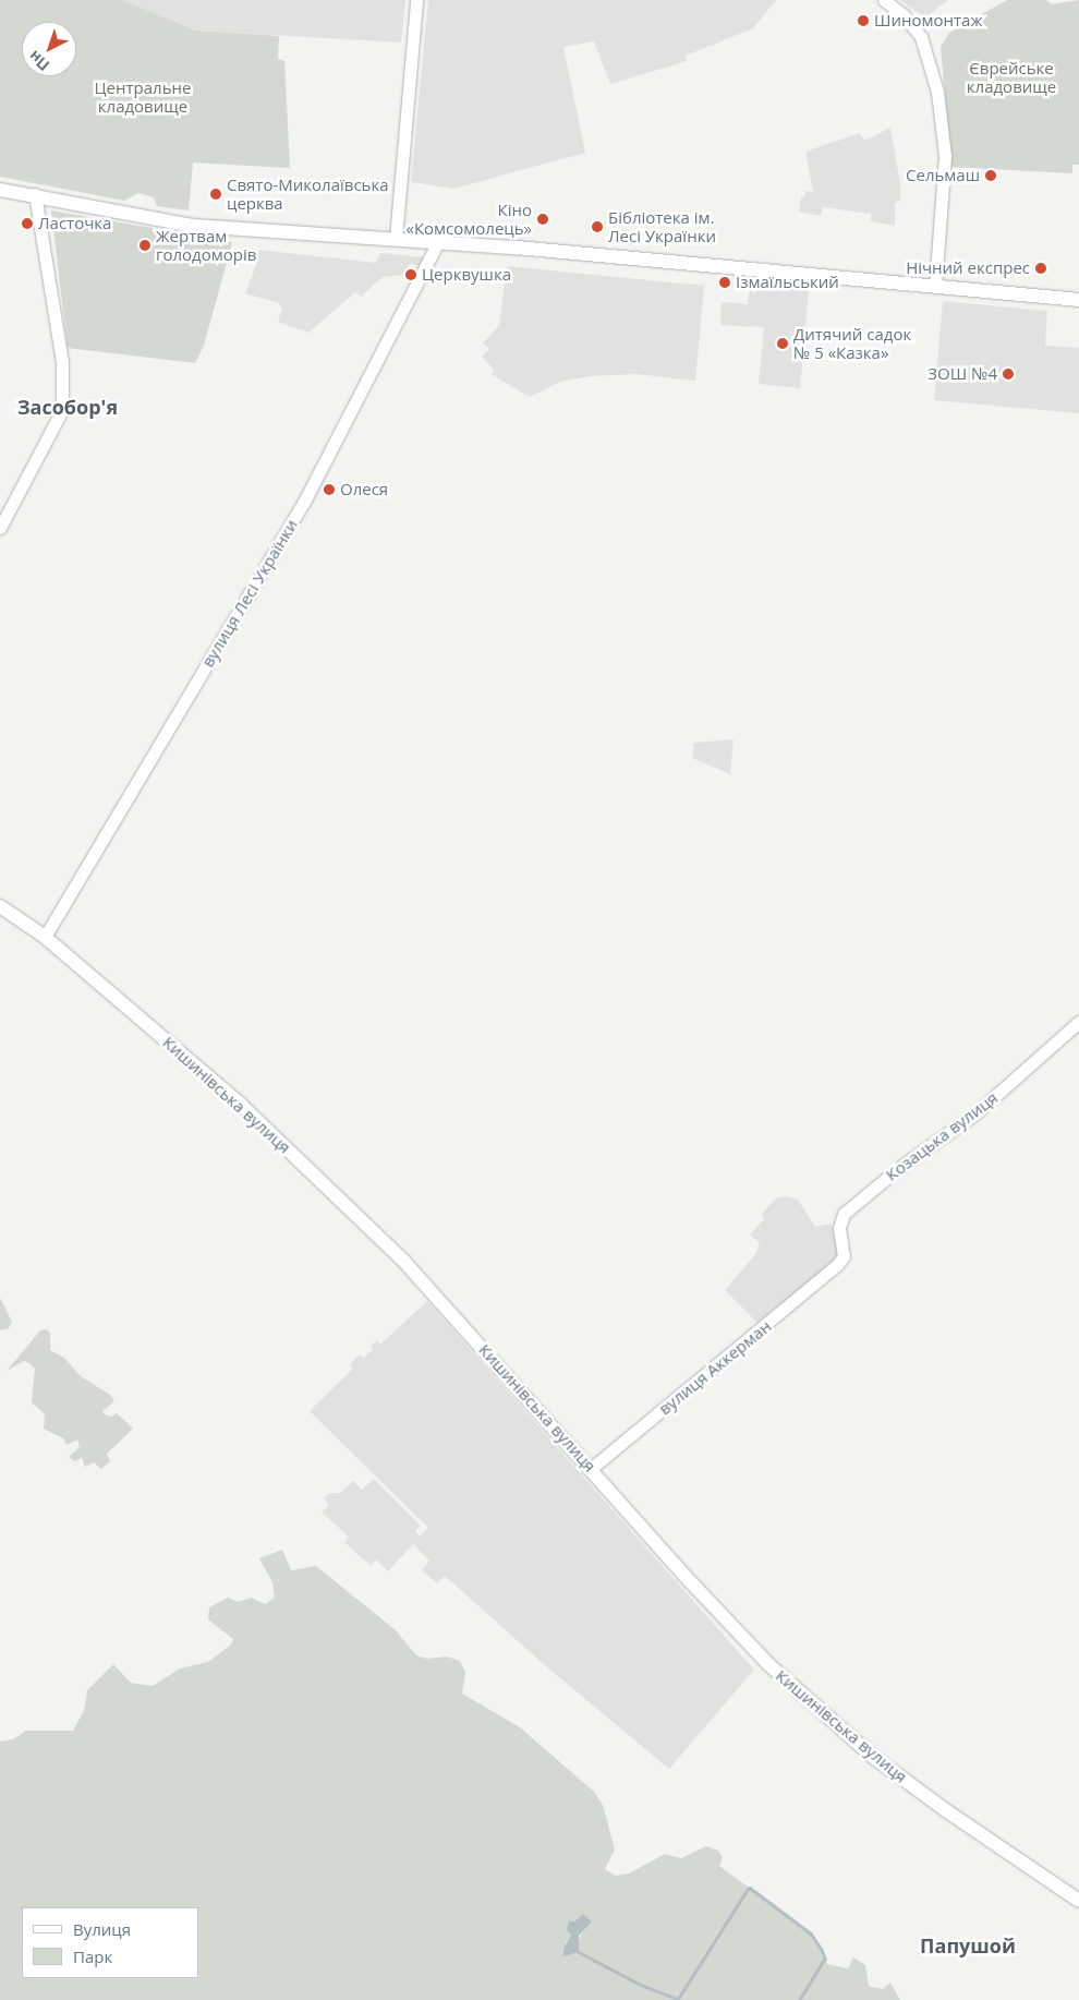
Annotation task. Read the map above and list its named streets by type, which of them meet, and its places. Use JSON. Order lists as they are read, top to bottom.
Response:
{
  "streets": {
    "main road": ["Кишинівська вулиця"],
    "street": ["вулиця Лесі Українки", "Козацька вулиця", "вулиця Аккерман"]
  },
  "crossings": [
    ["вулиця Лесі Українки", "Кишинівська вулиця"],
    ["Кишинівська вулиця", "вулиця Аккерман"],
    ["Козацька вулиця", "вулиця Аккерман"]
  ],
  "districts": ["Засобор'я", "Папушой"],
  "parks": ["Єврейське кладовище", "Центральне кладовище"],
  "places": [
    "Шиномонтаж",
    "Сельмаш",
    "Свято-Миколаївська церква",
    "Кіно «Комсомолець»",
    "Ласточка",
    "Бібліотека ім. Лесі Українки",
    "Жертвам голодоморів",
    "Нічний експрес",
    "Церквушка",
    "Ізмаїльський",
    "Дитячий садок № 5 «Казка»",
    "ЗОШ №4",
    "Олеся"
  ],
  "legend": ["Вулиця", "Парк"],
  "north": "bottom left"
}
